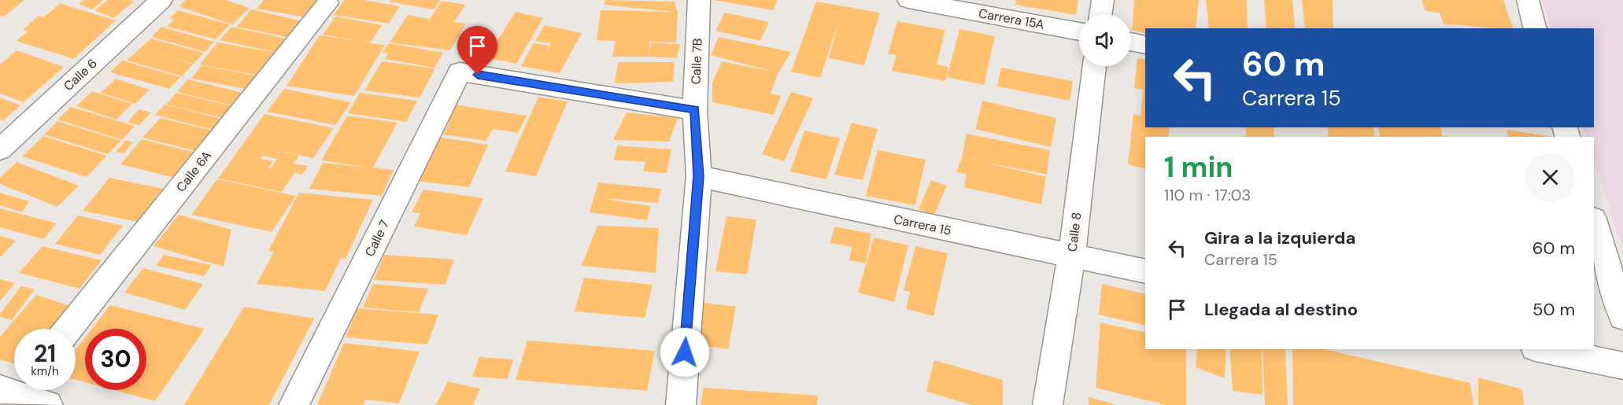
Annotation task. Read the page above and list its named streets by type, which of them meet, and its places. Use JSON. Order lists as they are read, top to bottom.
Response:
{
  "streets": {
    "street": [
      "Carrera 15A",
      "Calle 7B",
      "Calle 6",
      "Calle 6A",
      "Carrera 15",
      "Calle 8",
      "Calle 7"
    ]
  },
  "crossings": [
    ["Calle 7B", "Carrera 15"],
    ["Calle 7B", "Calle 7"],
    ["Carrera 15", "Calle 8"]
  ],
  "page": {
    "turn": ["60 m", "Carrera 15"],
    "heading": ["1 min", "110 m · 17:03"],
    "list": [
      {
        "name": "Gira a la izquierda",
        "note": "Carrera 15",
        "value": "60 m"
      },
      {
        "name": "Llegada al destino",
        "value": "50 m"
      }
    ],
    "speed": "21 km/h",
    "limit": "30"
  }
}
